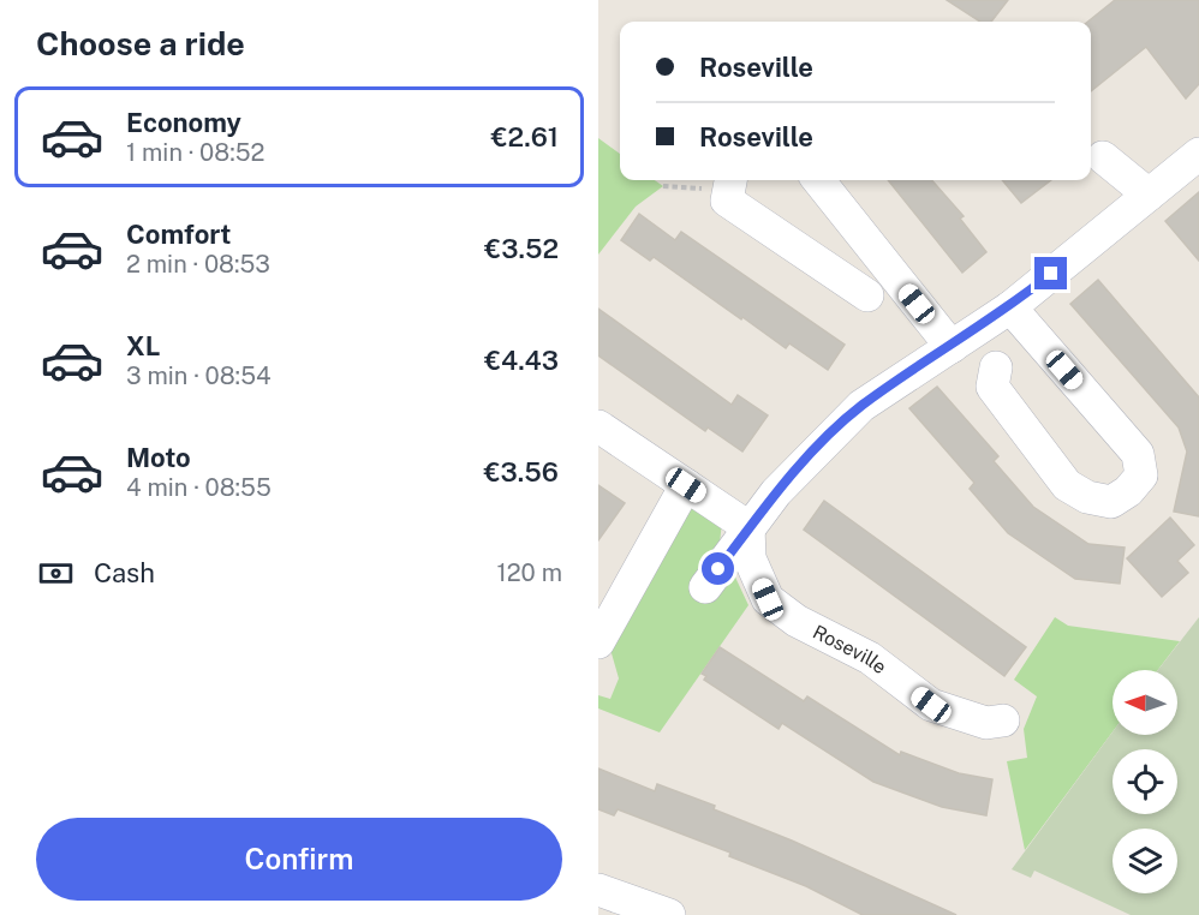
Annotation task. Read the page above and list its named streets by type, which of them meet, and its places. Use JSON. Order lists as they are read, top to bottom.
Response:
{
  "streets": {
    "street": ["Roseville"]
  },
  "north": "left",
  "page": {
    "heading": "Choose a ride",
    "banner": ["Roseville", "Roseville"],
    "list": [
      {
        "name": "Economy",
        "note": "1 min · 08:52",
        "value": "€2.61"
      },
      {
        "name": "Comfort",
        "note": "2 min · 08:53",
        "value": "€3.52"
      },
      {
        "name": "XL",
        "note": "3 min · 08:54",
        "value": "€4.43"
      },
      {
        "name": "Moto",
        "note": "4 min · 08:55",
        "value": "€3.56"
      }
    ],
    "pay": ["Cash", "120 m"],
    "buttons": "Confirm"
  }
}
